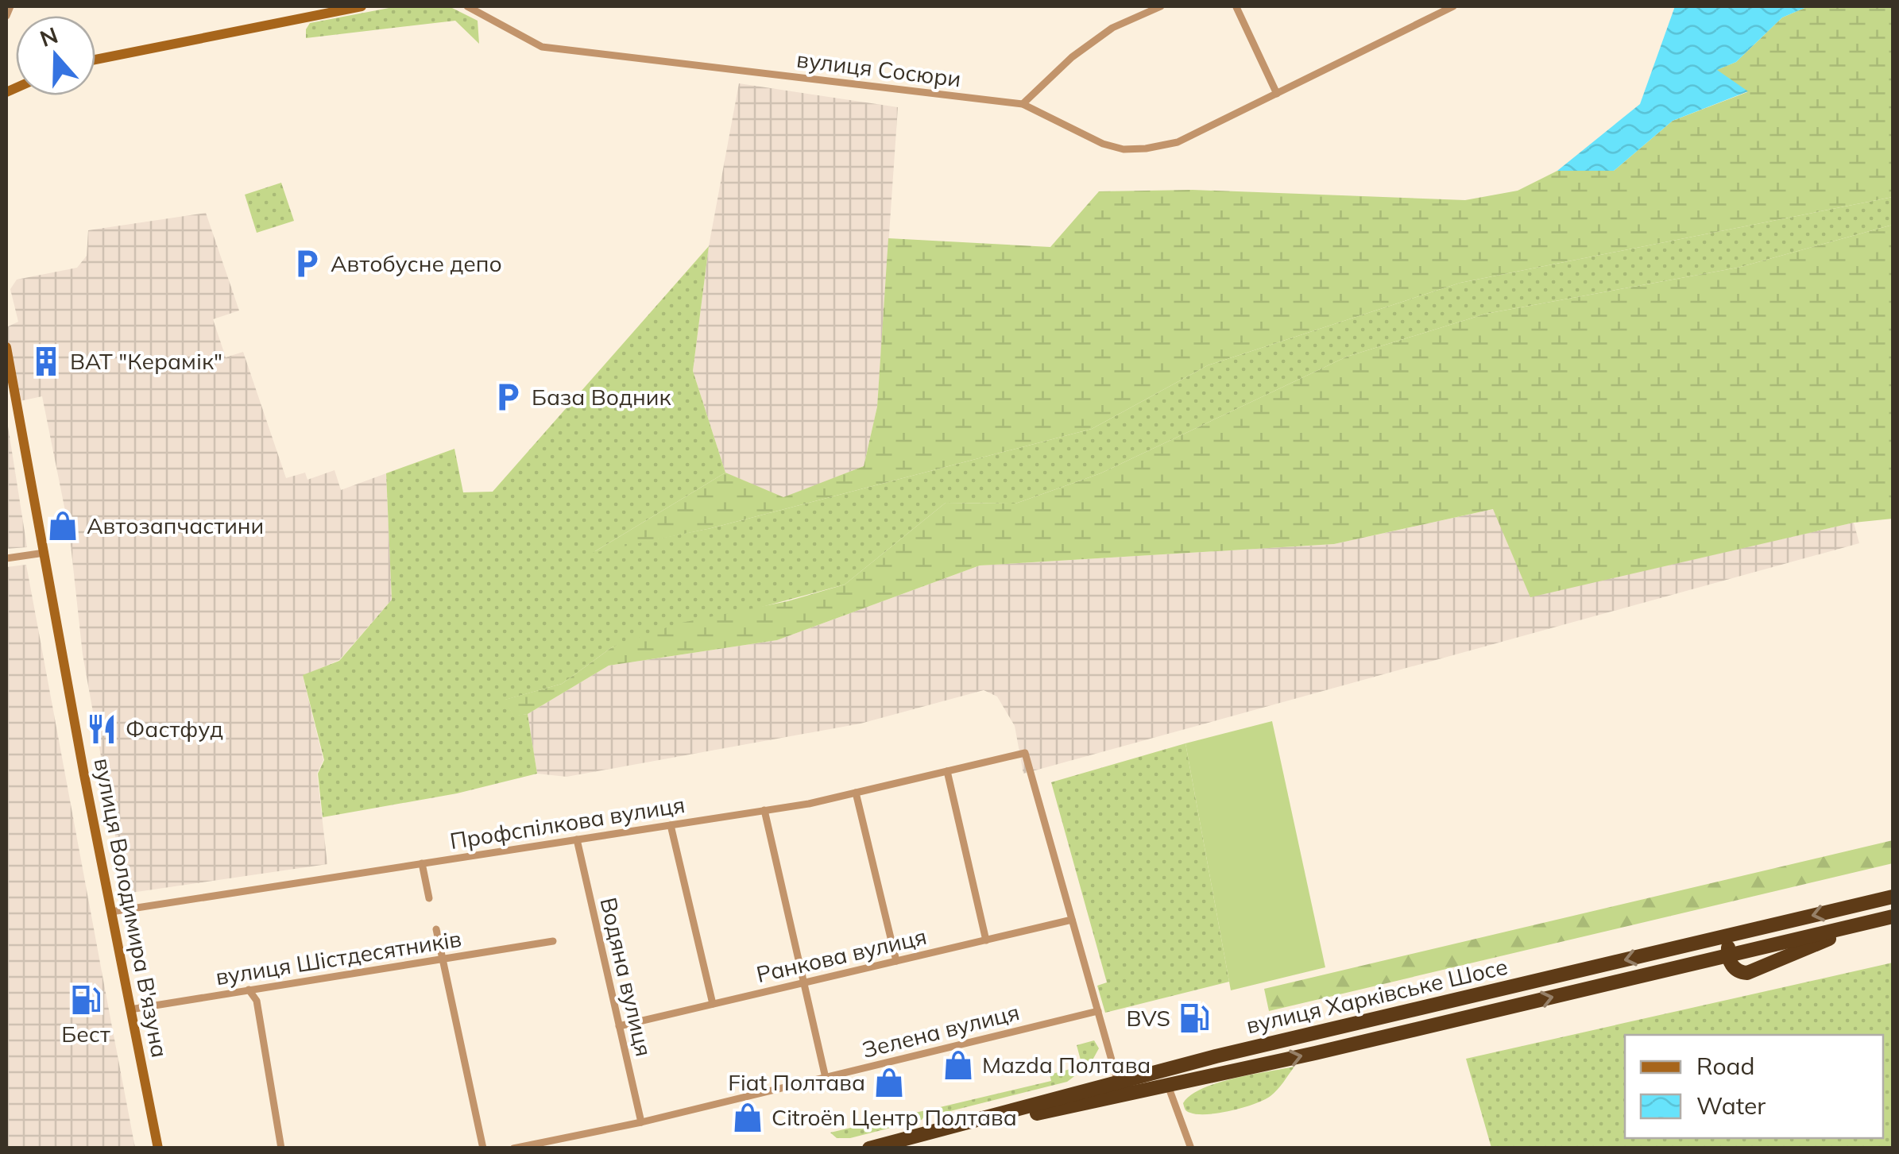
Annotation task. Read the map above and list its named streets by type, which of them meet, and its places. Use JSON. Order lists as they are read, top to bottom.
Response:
{
  "streets": {
    "highway": ["вулиця Харківське Шосе"],
    "main road": ["вулиця Володимира В'язуна"],
    "street": [
      "вулиця Сосюри",
      "Профспілкова вулиця",
      "Ранкова вулиця",
      "вулиця Шістдесятників",
      "Водяна вулиця",
      "Зелена вулиця"
    ]
  },
  "crossings": [
    ["Профспілкова вулиця", "вулиця Володимира В'язуна"],
    ["Профспілкова вулиця", "Ранкова вулиця"],
    ["Профспілкова вулиця", "Водяна вулиця"],
    ["вулиця Володимира В'язуна", "вулиця Шістдесятників"],
    ["Ранкова вулиця", "Водяна вулиця"],
    ["Водяна вулиця", "Зелена вулиця"]
  ],
  "places": {
    "parking": ["Автобусне депо", "База Водник"],
    "building": ["ВАТ \"Керамік\""],
    "shop": [
      "Автозапчастини",
      "Mazda Полтава",
      "Fiat Полтава",
      "Citroën Центр Полтава"
    ],
    "restaurant": ["Фастфуд"],
    "fuel station": ["Бест", "BVS"]
  },
  "legend": ["Road", "Water"],
  "north": "top"
}
